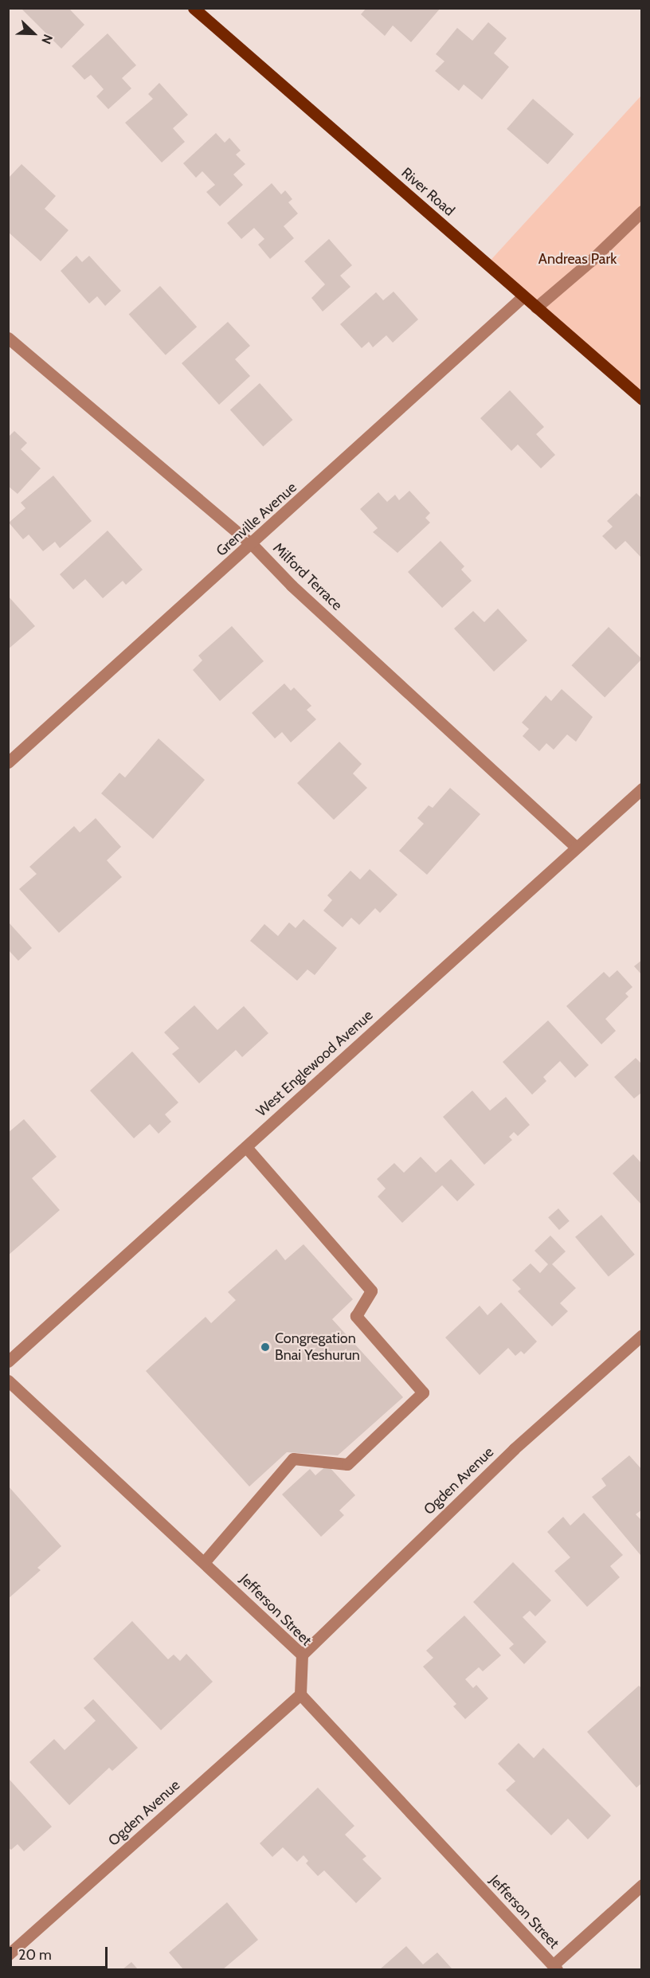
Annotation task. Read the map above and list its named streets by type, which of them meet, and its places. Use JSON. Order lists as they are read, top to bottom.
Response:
{
  "streets": {
    "main road": ["River Road"],
    "street": [
      "Grenville Avenue",
      "Milford Terrace",
      "West Englewood Avenue",
      "Ogden Avenue",
      "Jefferson Street"
    ]
  },
  "crossings": [
    ["River Road", "Grenville Avenue"],
    ["Grenville Avenue", "Milford Terrace"],
    ["Milford Terrace", "West Englewood Avenue"],
    ["Ogden Avenue", "Jefferson Street"]
  ],
  "parks": ["Andreas Park"],
  "places": ["Congregation Bnai Yeshurun"],
  "scale_bar": "20 m",
  "north": "bottom right"
}
